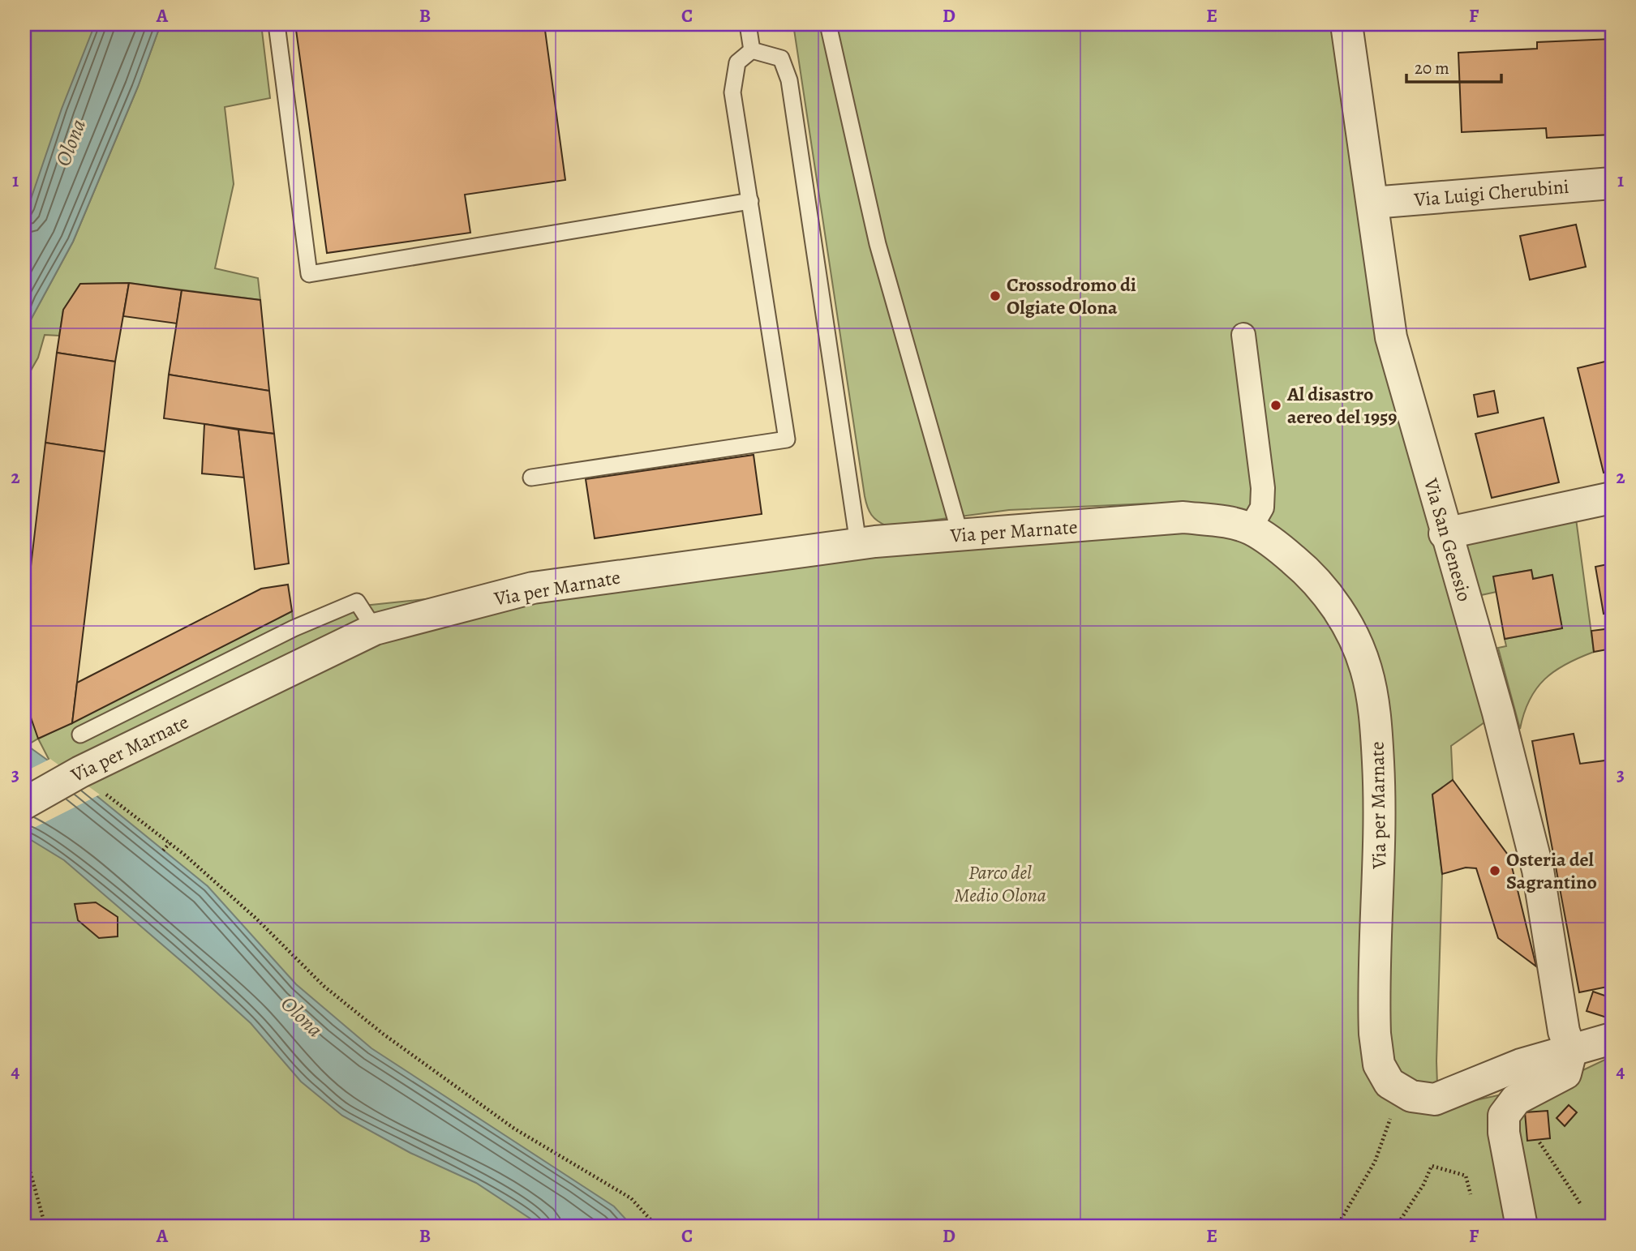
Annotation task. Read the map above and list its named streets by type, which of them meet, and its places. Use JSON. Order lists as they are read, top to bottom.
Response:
{
  "streets": {
    "street": ["Via Luigi Cherubini", "Via per Marnate", "Via San Genesio"]
  },
  "crossings": [
    ["Via Luigi Cherubini", "Via San Genesio"],
    ["Via per Marnate", "Via San Genesio"]
  ],
  "water": ["Olona"],
  "parks": ["Parco del Medio Olona"],
  "places": ["Crossodromo di Olgiate Olona", "Al disastro aereo del 1959", "Osteria del Sagrantino"],
  "scale_bar": "20 m",
  "grid": {
    "columns": [
      "A",
      "B",
      "C",
      "D",
      "E",
      "F"
    ],
    "rows": [
      "1",
      "2",
      "3",
      "4"
    ]
  }
}
